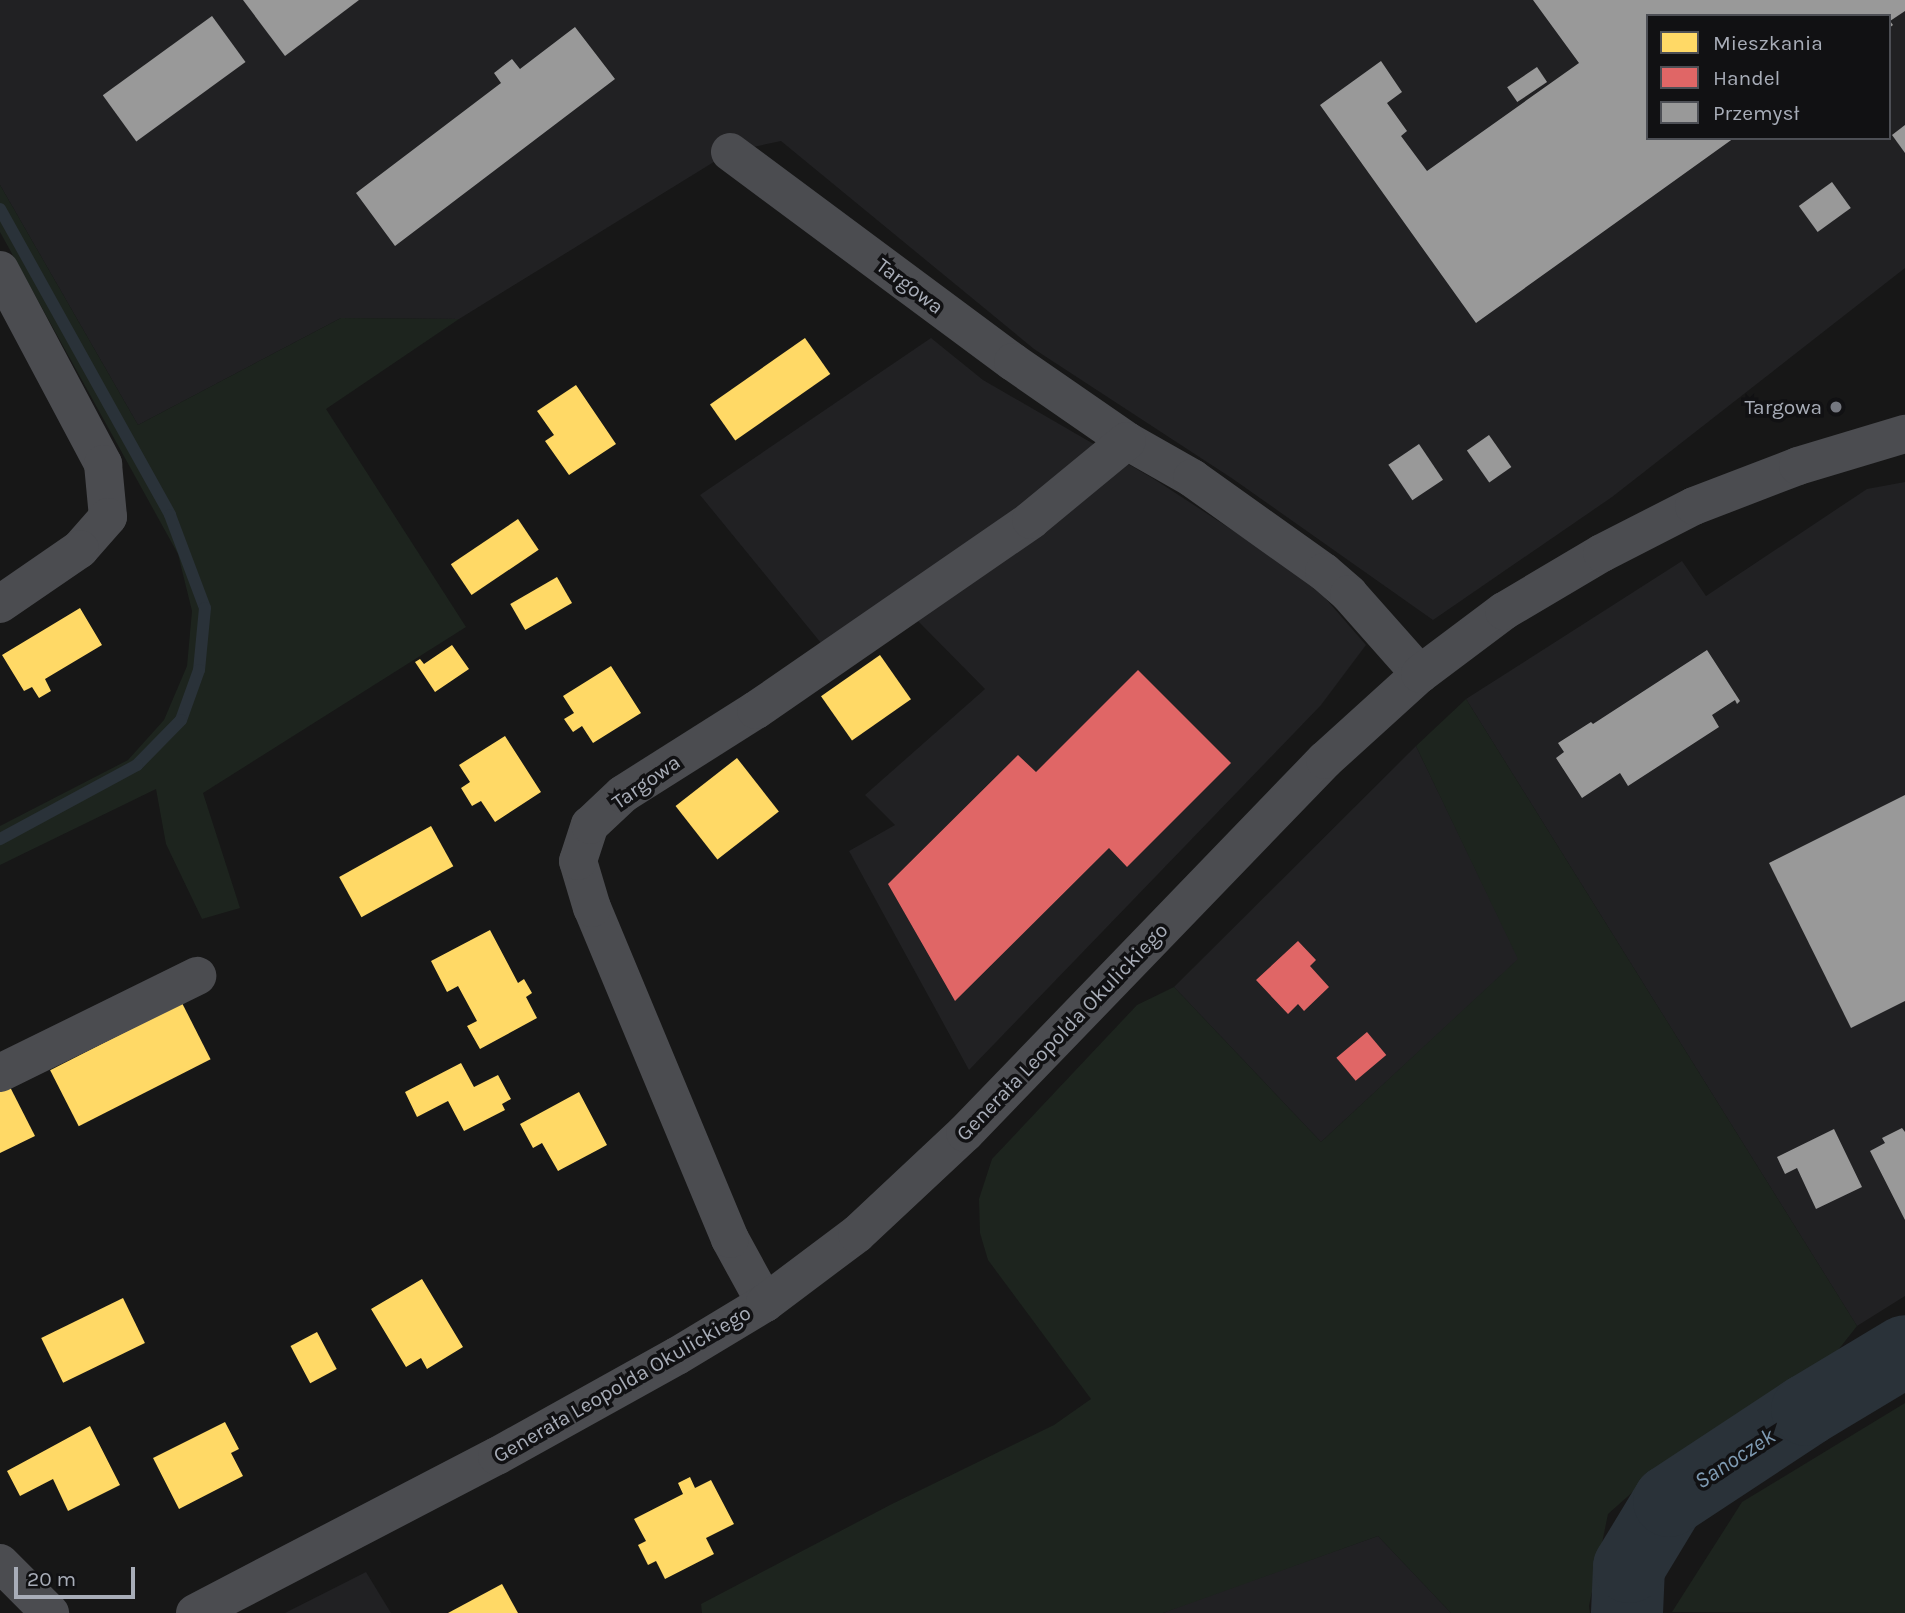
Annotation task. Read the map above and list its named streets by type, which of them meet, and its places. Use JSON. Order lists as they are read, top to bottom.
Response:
{
  "streets": {
    "street": ["Targowa", "Generała Leopolda Okulickiego"]
  },
  "crossings": [
    ["Targowa", "Generała Leopolda Okulickiego"]
  ],
  "water": ["Sanoczek"],
  "places": ["Targowa"],
  "legend": ["Mieszkania", "Handel", "Przemysł"],
  "scale_bar": "20 m"
}
